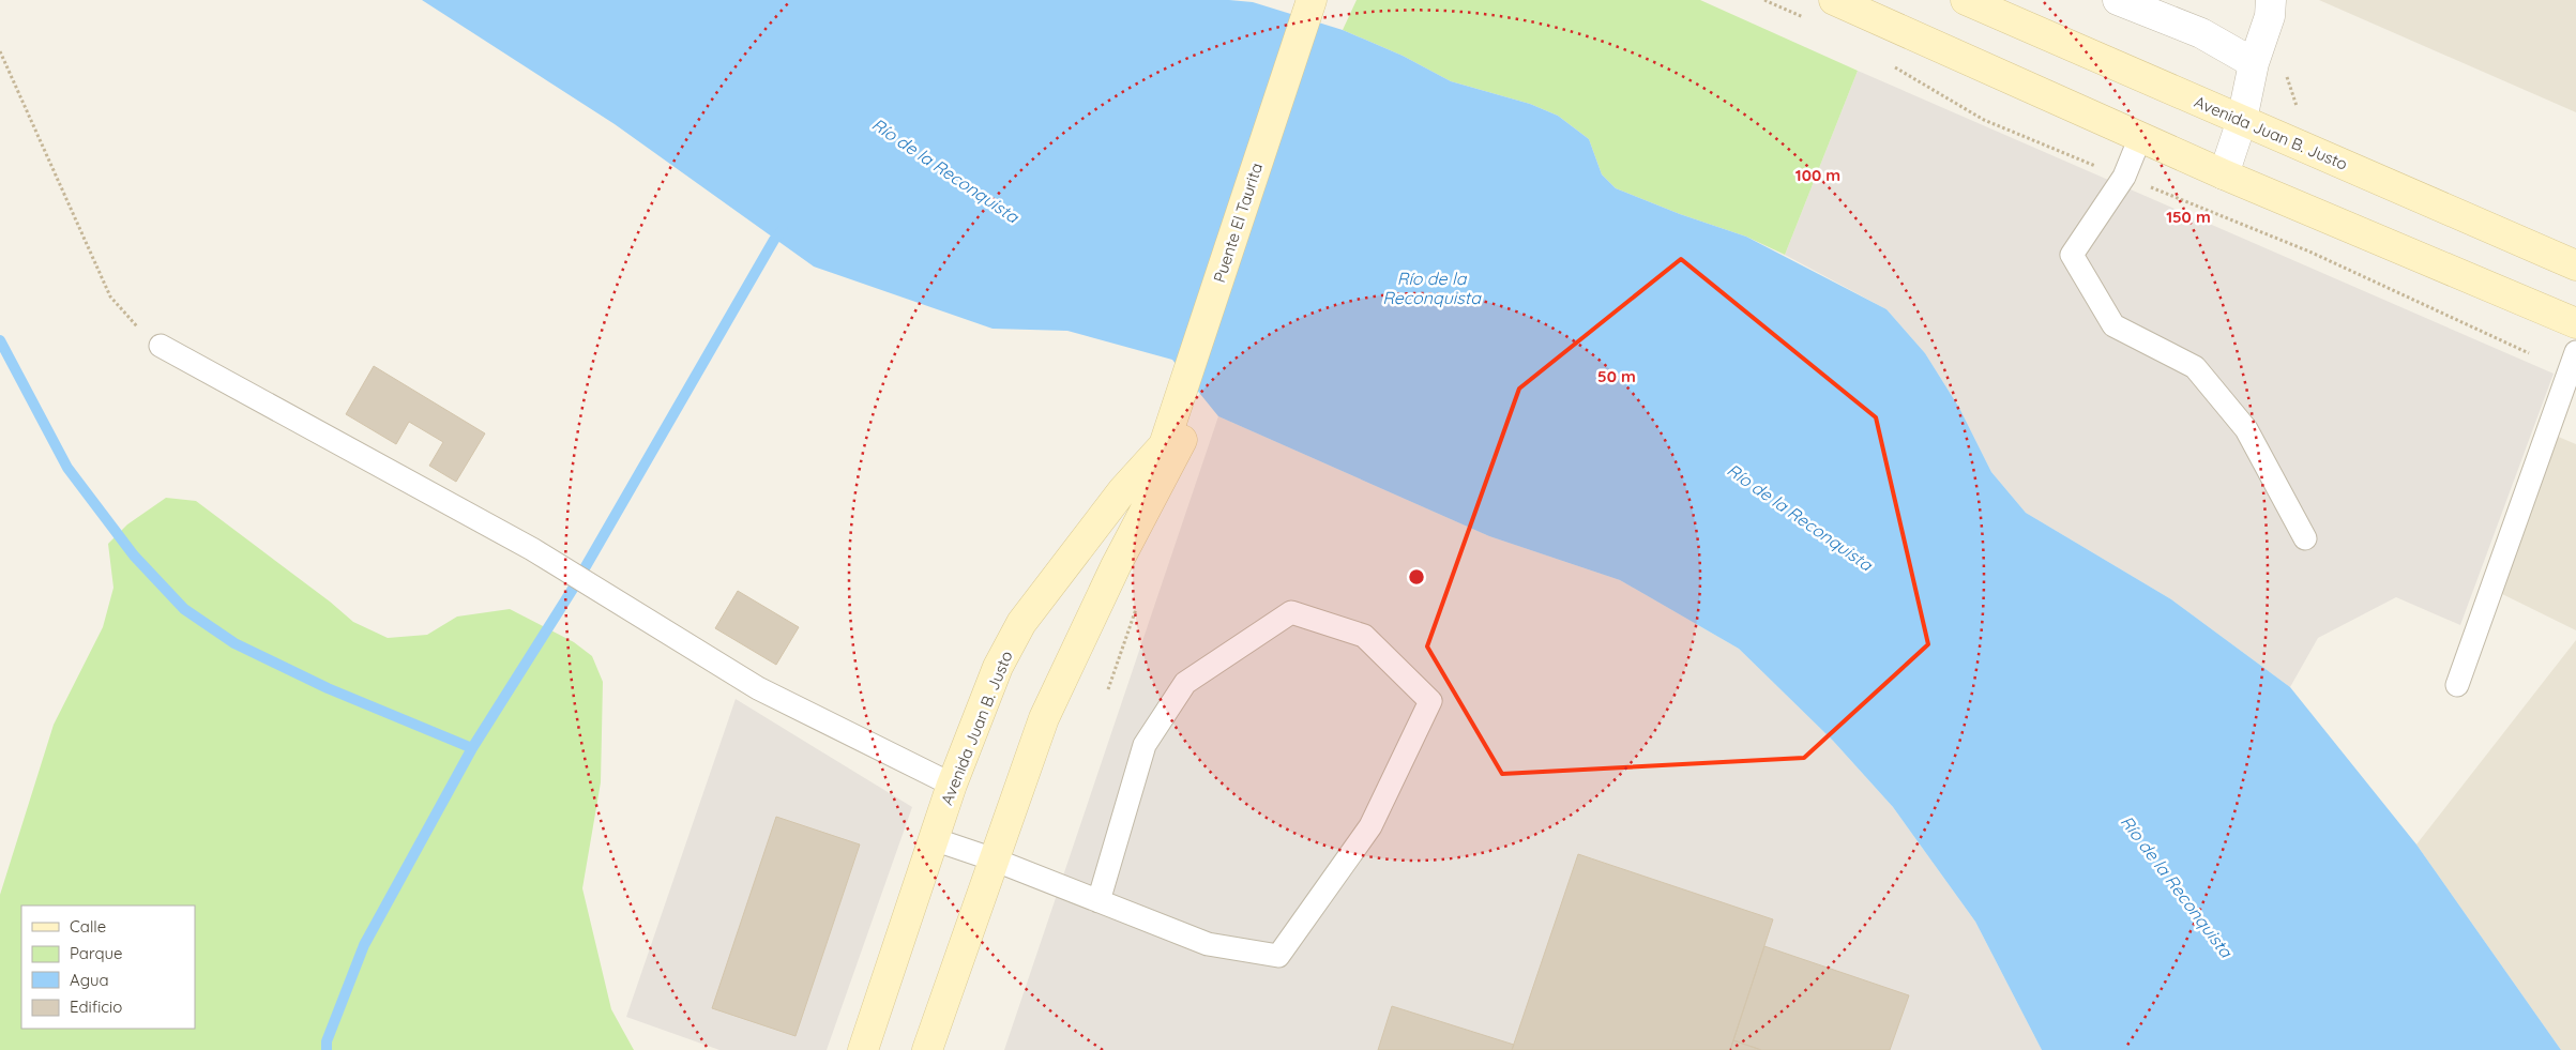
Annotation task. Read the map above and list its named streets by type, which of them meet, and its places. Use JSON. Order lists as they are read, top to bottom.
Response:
{
  "streets": {
    "main road": ["Avenida Juan B. Justo", "Puente El Taurita"]
  },
  "crossings": [
    ["Avenida Juan B. Justo", "Puente El Taurita"]
  ],
  "water": ["Río de la Reconquista"],
  "legend": [
    "Calle",
    "Parque",
    "Agua",
    "Edificio"
  ],
  "rings": ["100 m", "150 m", "50 m"]
}
